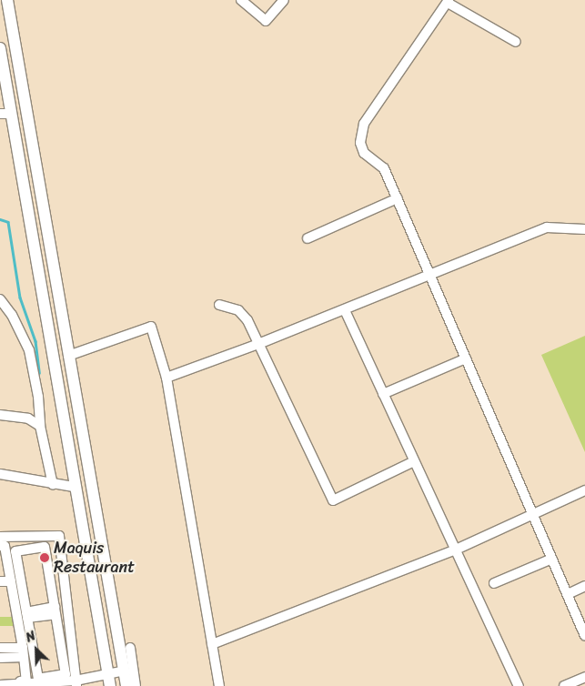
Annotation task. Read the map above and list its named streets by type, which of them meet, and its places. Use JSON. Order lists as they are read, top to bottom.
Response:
{
  "places": ["Maquis Restaurant"],
  "north": "top left"
}
